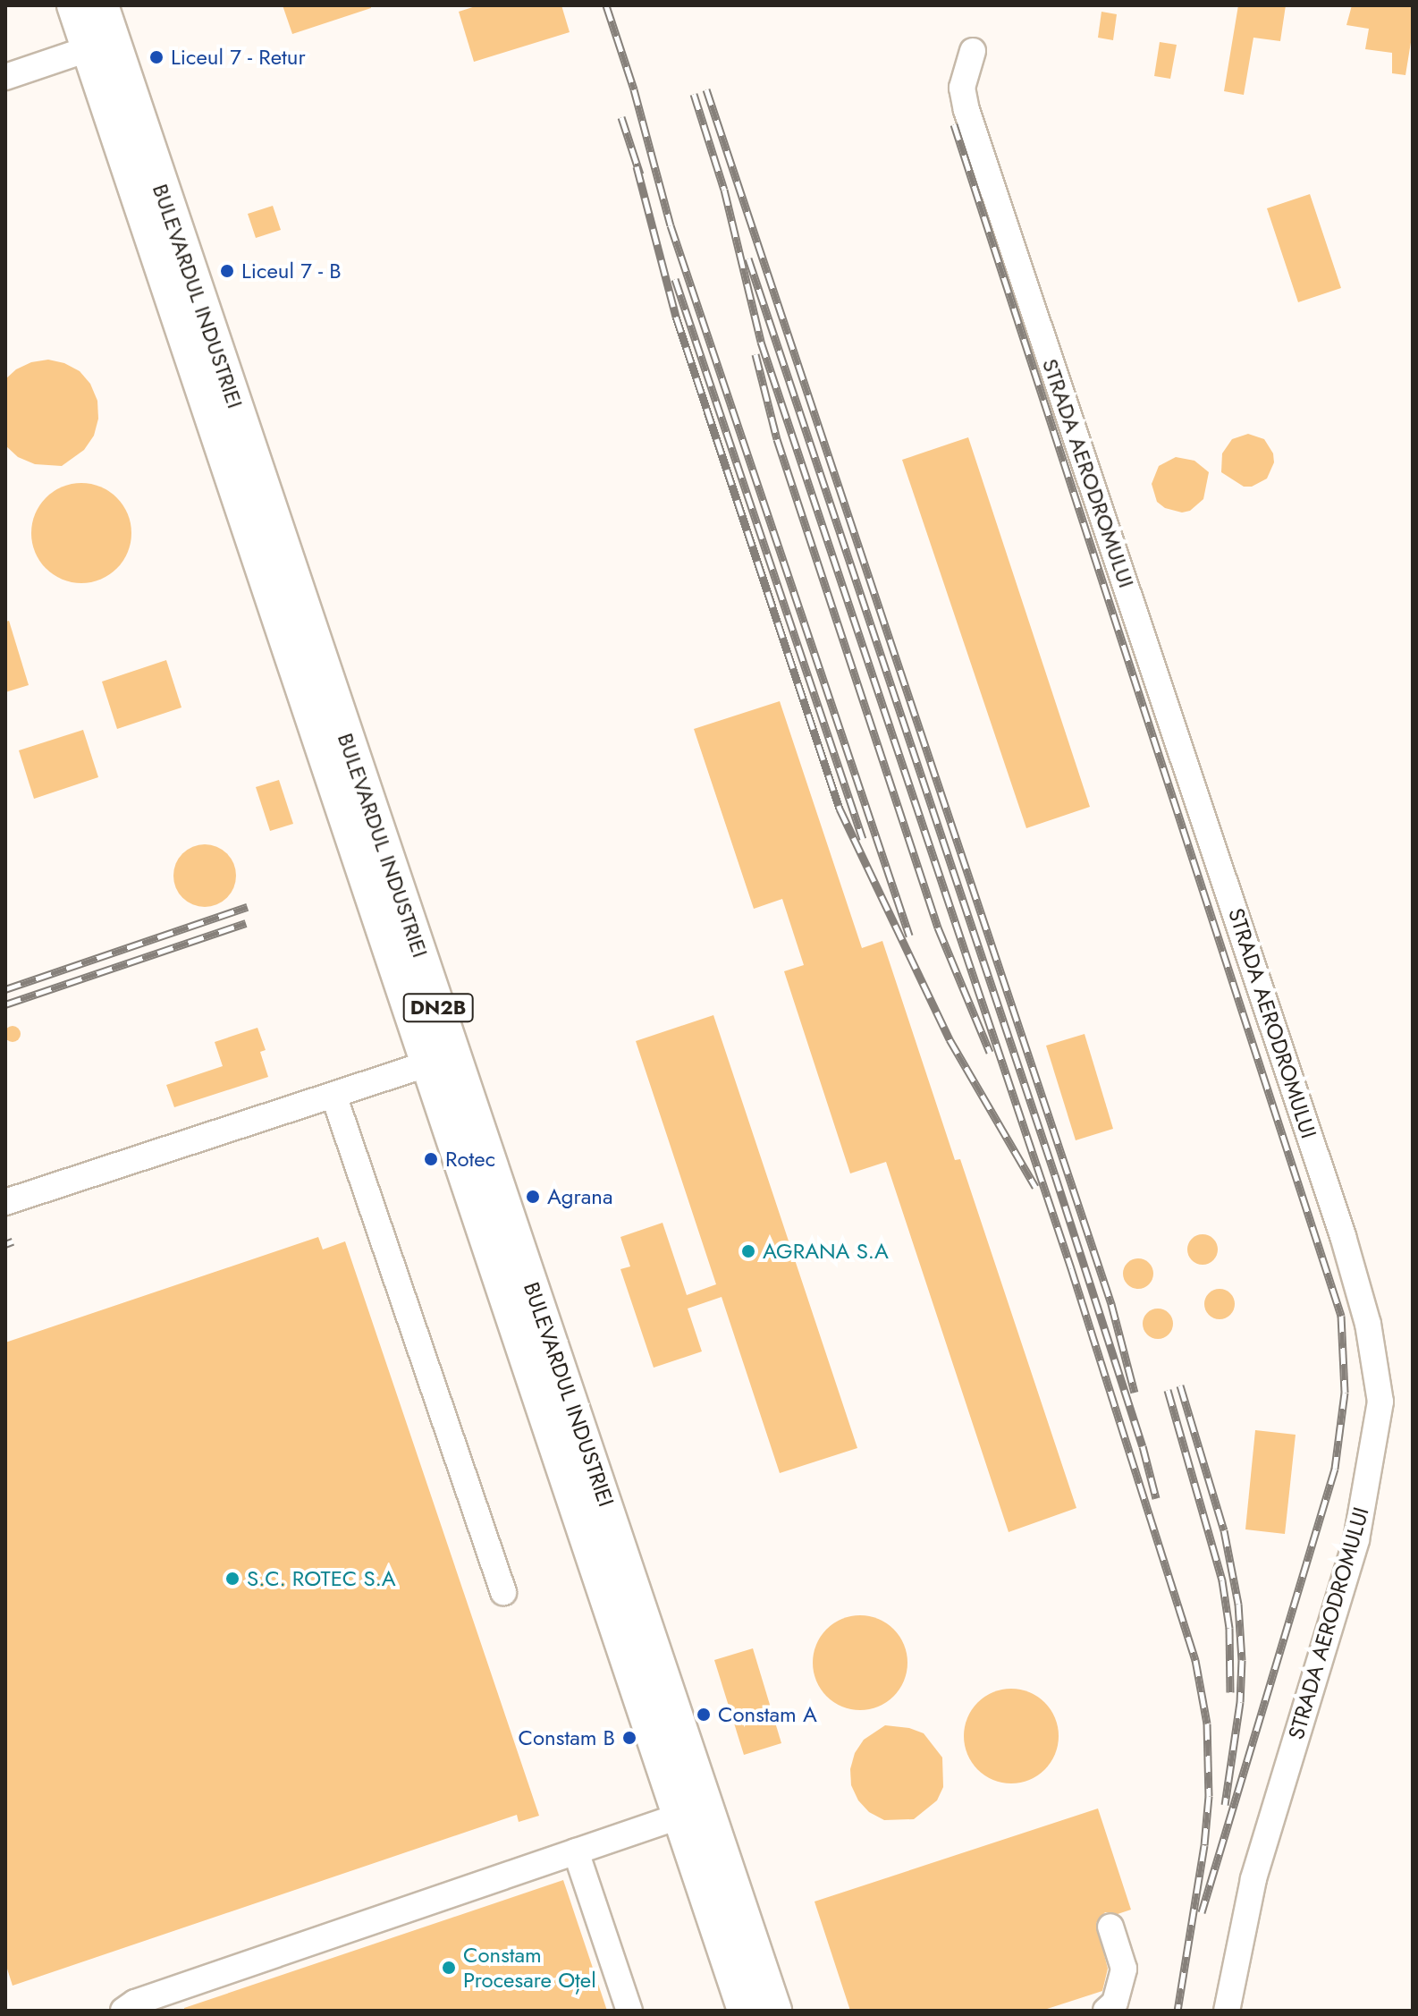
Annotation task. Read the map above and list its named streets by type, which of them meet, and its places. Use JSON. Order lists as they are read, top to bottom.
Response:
{
  "streets": {
    "main road": ["BULEVARDUL INDUSTRIEI", "DN2B"],
    "street": ["STRADA AERODROMULUI"]
  },
  "places": [
    "Liceul 7 - Retur",
    "Liceul 7 - B",
    "Rotec",
    "Agrana",
    "AGRANA S.A",
    "S.C. ROTEC S.A",
    "Constam A",
    "Constam B",
    "Constam Procesare Oțel"
  ]
}
